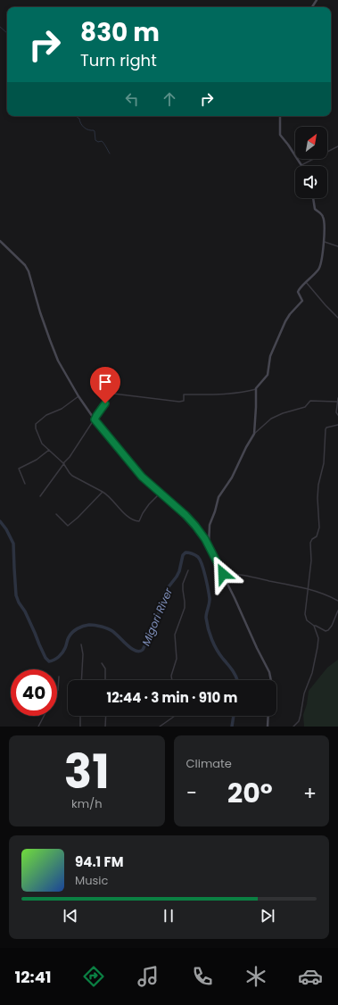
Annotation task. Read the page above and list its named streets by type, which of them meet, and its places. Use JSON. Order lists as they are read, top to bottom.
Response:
{
  "water": ["Migori River"],
  "north": "top right",
  "page": {
    "turn": ["830 m", "Turn right"],
    "limit": "40",
    "trip": "12:44 · 3 min · 910 m",
    "tile": [
      ["31", "km/h"],
      "Climate"
    ],
    "heat": ["−", "20°", "+"],
    "song": ["94.1 FM", "Music"],
    "tabs": "12:41"
  }
}
